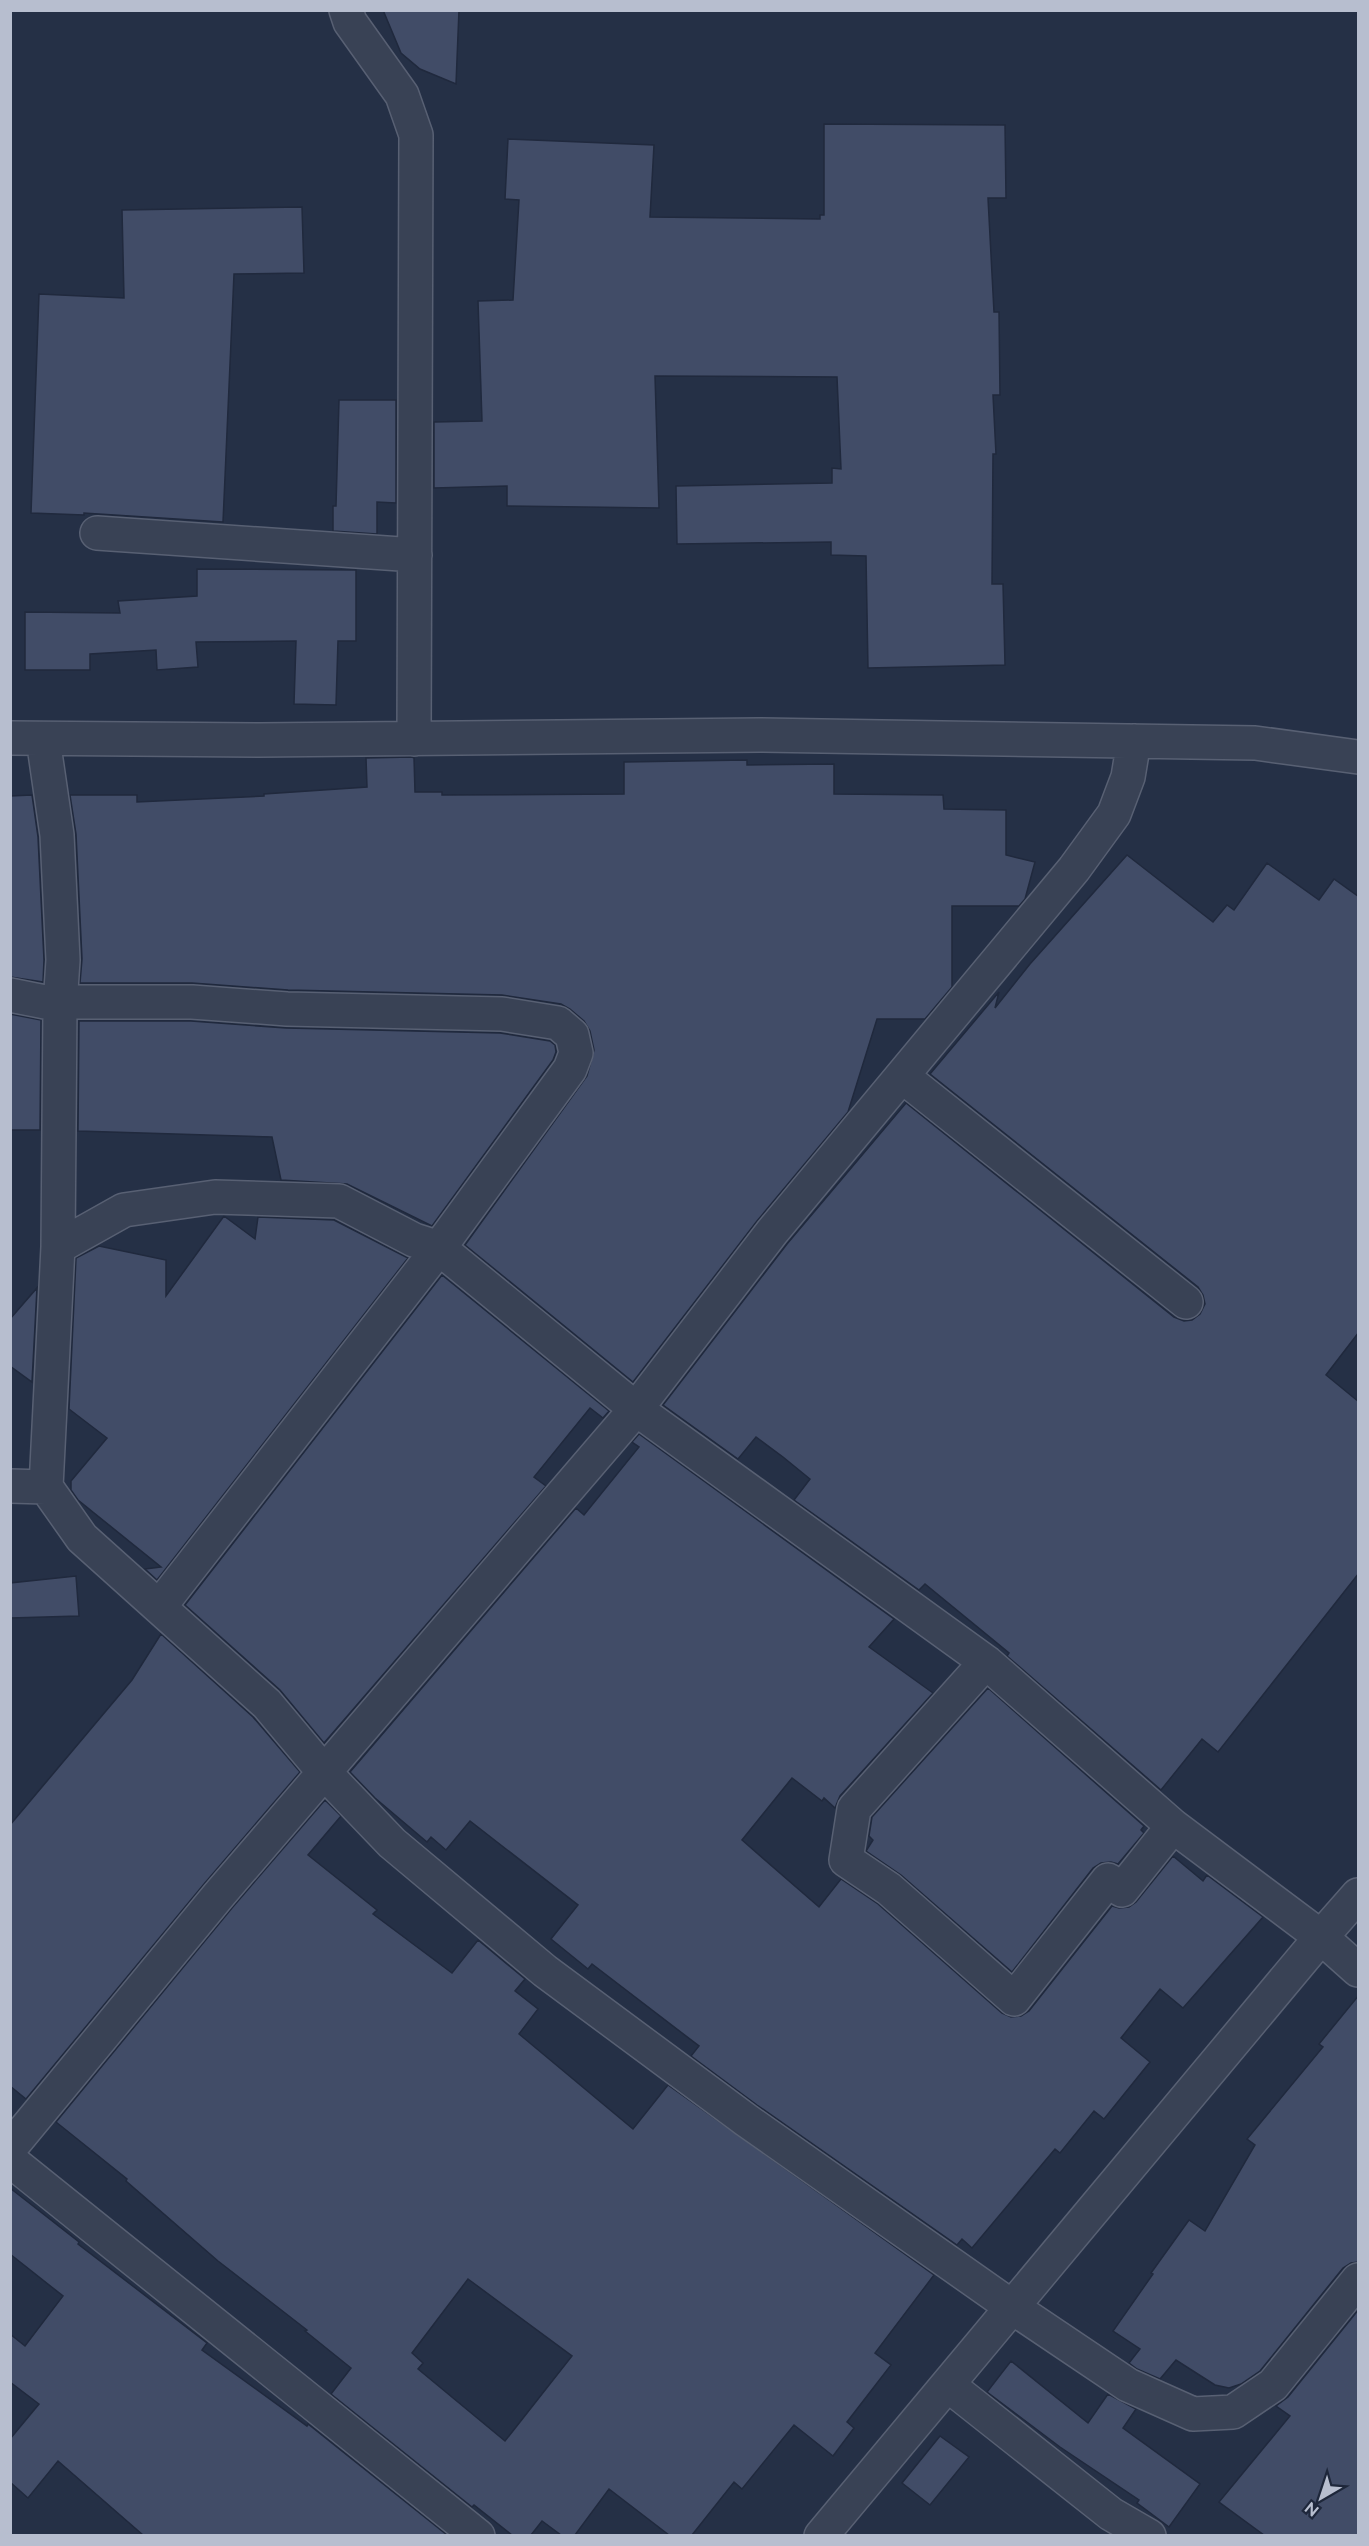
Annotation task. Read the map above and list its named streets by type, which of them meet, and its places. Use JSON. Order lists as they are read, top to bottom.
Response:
{
  "north": "bottom left"
}
